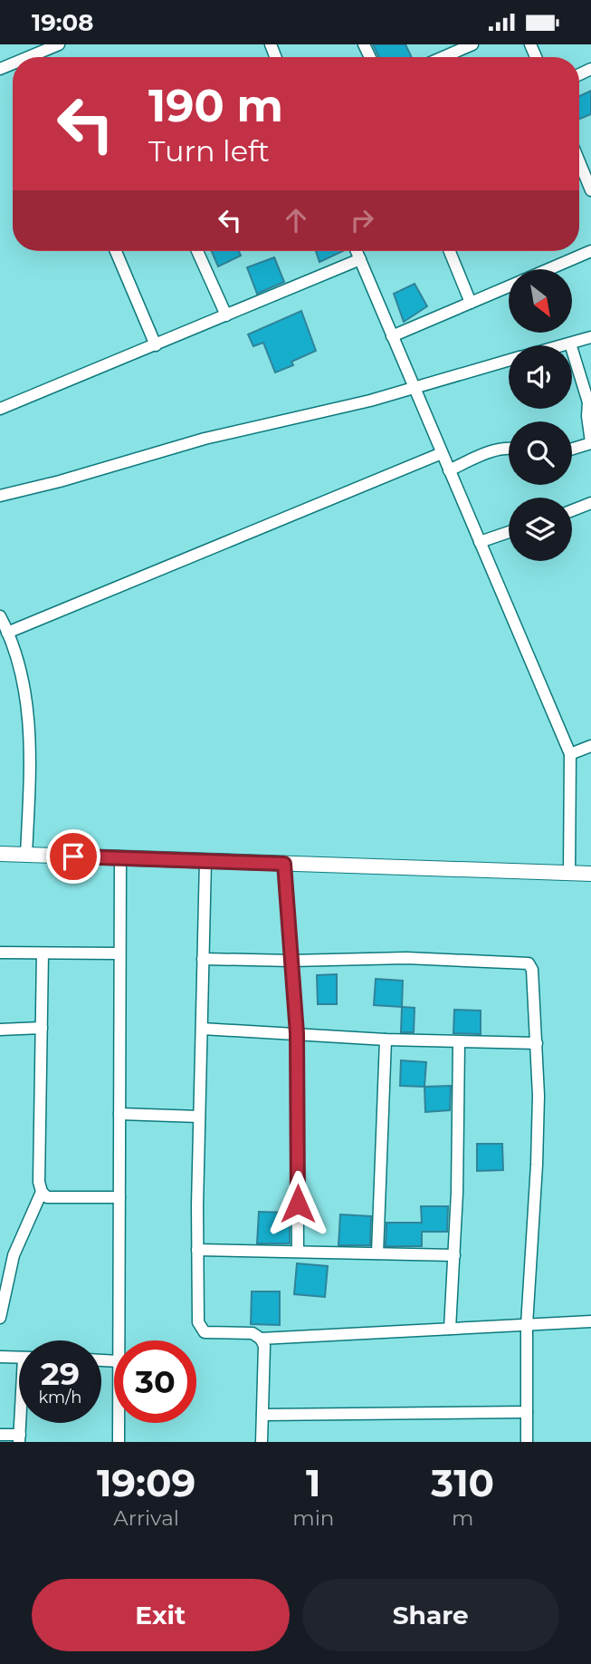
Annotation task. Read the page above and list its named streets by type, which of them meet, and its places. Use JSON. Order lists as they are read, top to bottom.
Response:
{
  "north": "bottom right",
  "page": {
    "status": "19:08",
    "turn": ["190 m", "Turn left"],
    "speed": "29 km/h",
    "limit": "30",
    "eta": [
      "19:09",
      "Arrival",
      "1",
      "min",
      "310",
      "m"
    ],
    "buttons": ["Exit", "Share"]
  }
}
